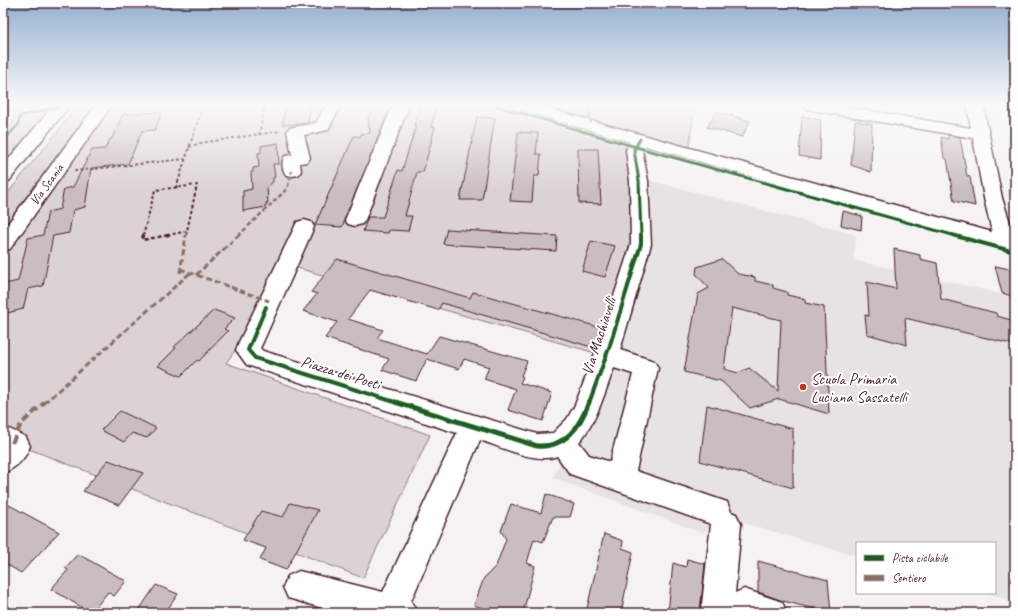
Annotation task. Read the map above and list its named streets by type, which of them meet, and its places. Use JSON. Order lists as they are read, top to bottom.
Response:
{
  "streets": {
    "street": ["Via Scania", "Via Machiavelli", "Piazza dei Poeti"]
  },
  "places": ["Scuola Primaria Luciana Sassatelli"],
  "legend": ["Pista ciclabile", "Sentiero"]
}
